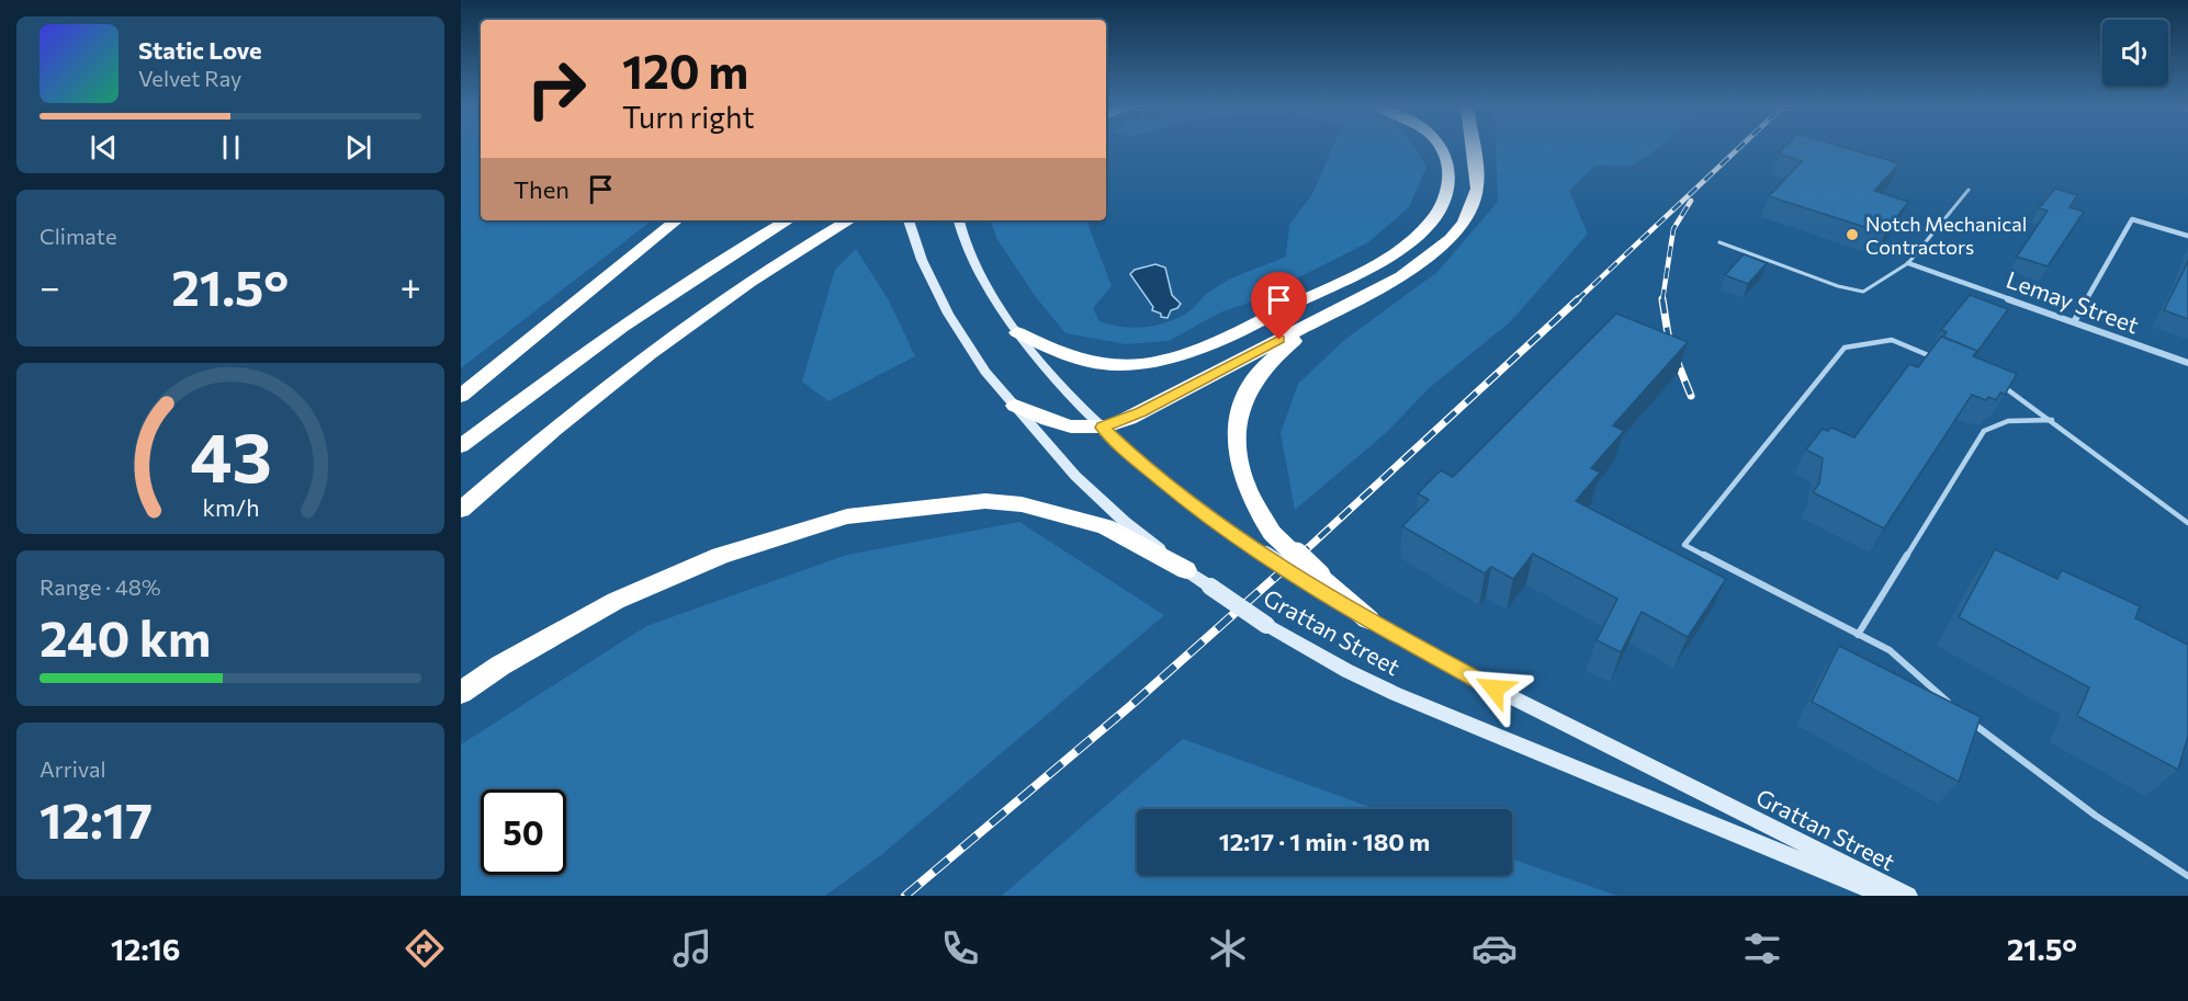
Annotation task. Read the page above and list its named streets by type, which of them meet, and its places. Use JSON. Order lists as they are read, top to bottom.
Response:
{
  "streets": {
    "main road": ["Grattan Street"],
    "street": ["Lemay Street"]
  },
  "places": ["Notch Mechanical Contractors"],
  "page": {
    "turn": ["120 m", "Turn right"],
    "song": ["Static Love", "Velvet Ray"],
    "then": "Then",
    "tile": [
      "Climate",
      ["Range · 48%", "240 km"],
      ["Arrival", "12:17"]
    ],
    "heat": ["−", "21.5°", "+"],
    "limit": "50",
    "trip": "12:17 · 1 min · 180 m",
    "tabs": ["12:16", "21.5°"],
    "gauge": ["43", "km/h"]
  }
}
